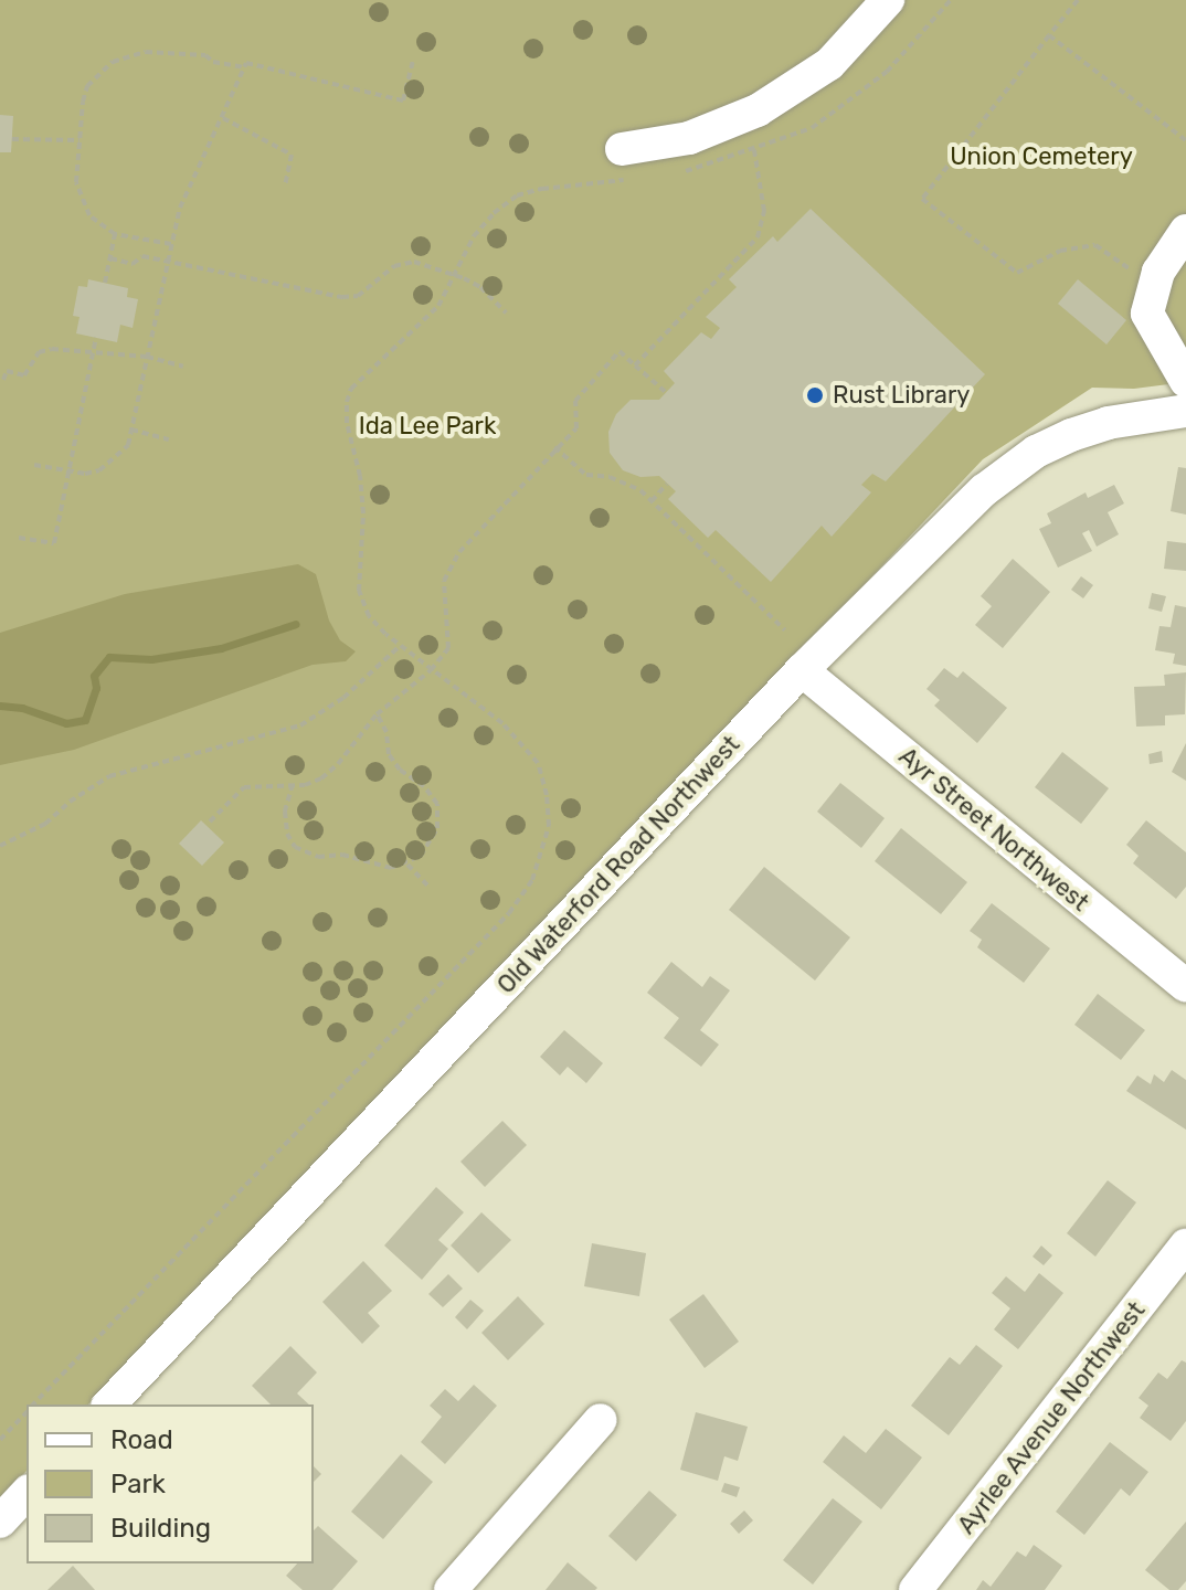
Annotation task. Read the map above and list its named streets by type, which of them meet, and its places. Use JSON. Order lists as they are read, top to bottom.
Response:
{
  "streets": {
    "street": ["Ayr Street Northwest", "Old Waterford Road Northwest", "Ayrlee Avenue Northwest"]
  },
  "crossings": [
    ["Ayr Street Northwest", "Old Waterford Road Northwest"]
  ],
  "parks": ["Union Cemetery", "Ida Lee Park"],
  "places": ["Rust Library"],
  "legend": ["Road", "Park", "Building"]
}
